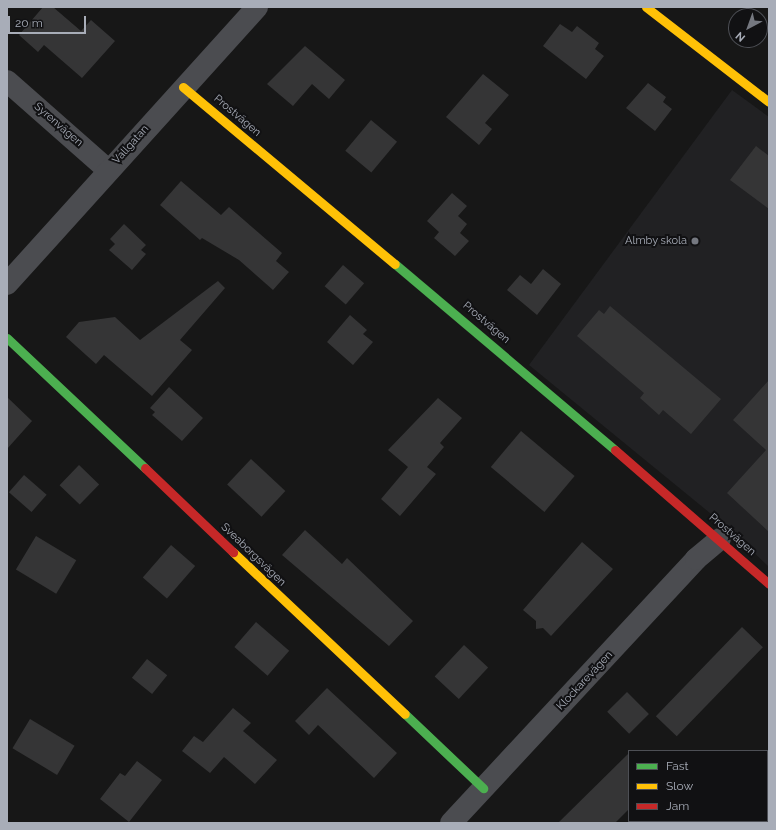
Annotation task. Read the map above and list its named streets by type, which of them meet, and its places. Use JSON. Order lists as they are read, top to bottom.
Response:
{
  "streets": {
    "street": [
      "Prostvägen",
      "Syrenvägen",
      "Vallgatan",
      "Sveaborgsvägen",
      "Klockarevägen"
    ]
  },
  "crossings": [
    ["Prostvägen", "Vallgatan"],
    ["Prostvägen", "Klockarevägen"],
    ["Syrenvägen", "Vallgatan"],
    ["Sveaborgsvägen", "Klockarevägen"]
  ],
  "places": ["Almby skola"],
  "legend": ["Fast", "Slow", "Jam"],
  "scale_bar": "20 m",
  "north": "bottom left"
}
